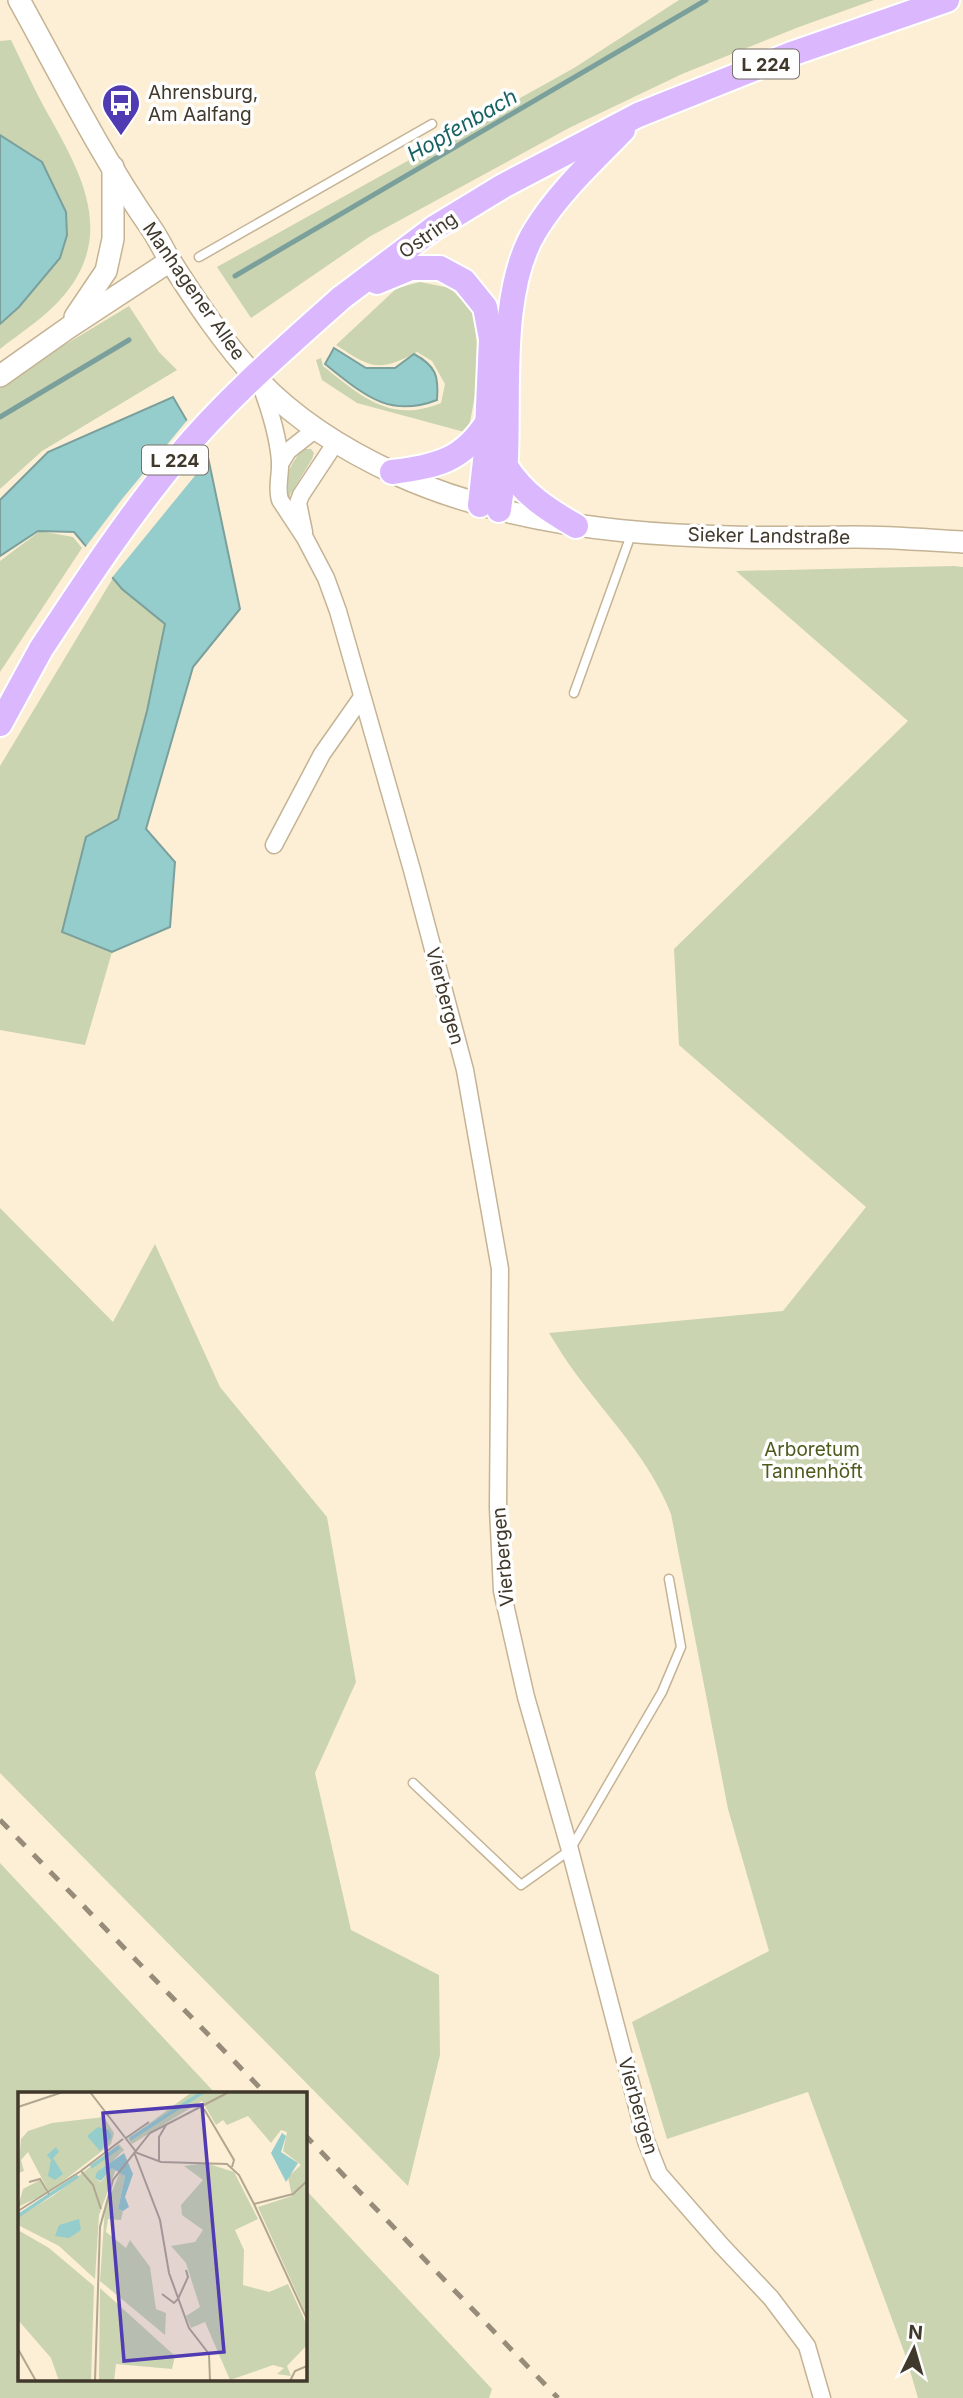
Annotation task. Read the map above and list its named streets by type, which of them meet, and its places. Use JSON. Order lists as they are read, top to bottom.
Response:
{
  "streets": {
    "main road": [
      "L 224",
      "Ostring",
      "Manhagener Allee",
      "Sieker Landstraße"
    ],
    "street": ["Vierbergen"]
  },
  "crossings": [
    ["L 224", "Ostring"],
    ["Manhagener Allee", "Sieker Landstraße"],
    ["Manhagener Allee", "Vierbergen"]
  ],
  "water": ["Hopfenbach"],
  "parks": ["Arboretum Tannenhöft"],
  "places": {
    "bus stop": ["Ahrensburg, Am Aalfang"]
  },
  "north": "top"
}
